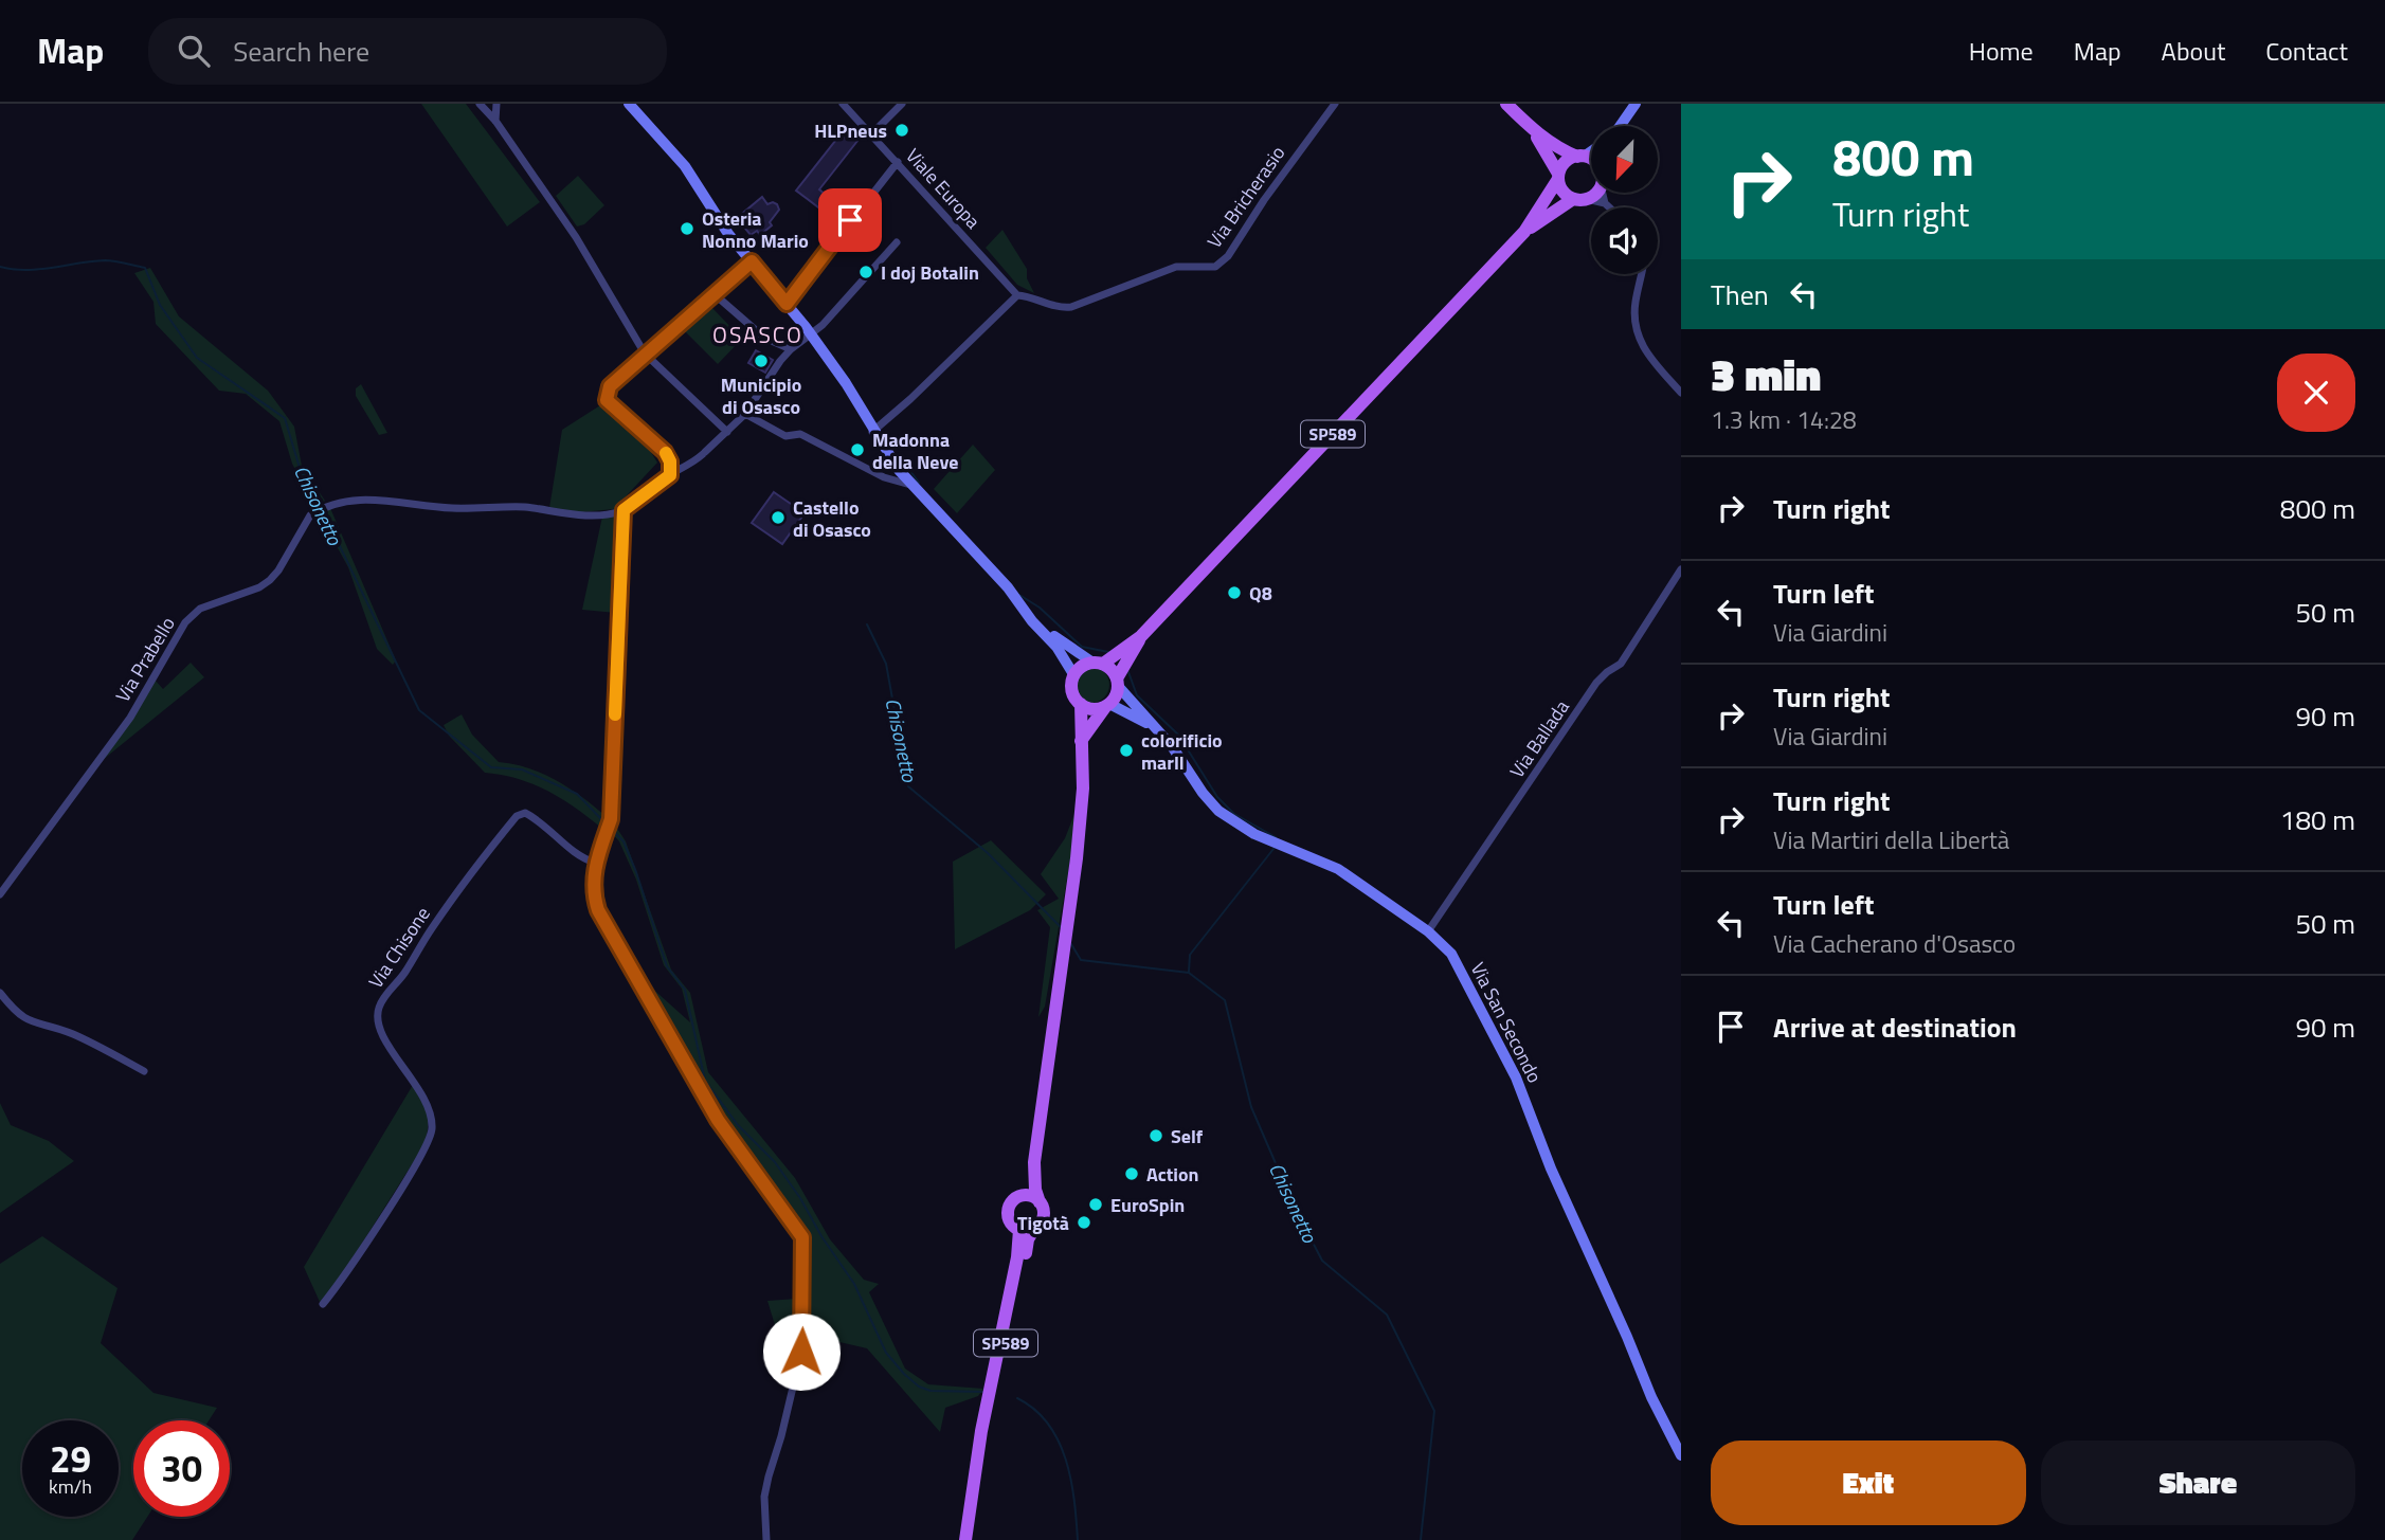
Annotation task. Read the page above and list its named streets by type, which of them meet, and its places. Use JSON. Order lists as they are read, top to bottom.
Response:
{
  "streets": {
    "main road": ["SP589"],
    "street": [
      "Viale Europa",
      "Via Bricherasio",
      "Via Prabello",
      "Via Ballada",
      "Via Chisone",
      "Via San Secondo"
    ]
  },
  "crossings": [
    ["Viale Europa", "Via Bricherasio"],
    ["SP589", "Via San Secondo"],
    ["Via Ballada", "Via San Secondo"]
  ],
  "districts": ["OSASCO"],
  "water": ["Chisonetto"],
  "places": [
    "HLPneus",
    "Osteria Nonno Mario",
    "I doj Botalin",
    "Municipio di Osasco",
    "Madonna della Neve",
    "Castello di Osasco",
    "Q8",
    "colorificio marll",
    "Self",
    "Action",
    "EuroSpin",
    "Tigotà"
  ],
  "north": "bottom left",
  "page": {
    "header": "Map",
    "search": "Search here",
    "nav": [
      "Home",
      "Map",
      "About",
      "Contact"
    ],
    "turn": ["800 m", "Turn right"],
    "then": "Then",
    "heading": ["3 min", "1.3 km · 14:28"],
    "list": [
      {
        "name": "Turn right",
        "value": "800 m"
      },
      {
        "name": "Turn left",
        "note": "Via Giardini",
        "value": "50 m"
      },
      {
        "name": "Turn right",
        "note": "Via Giardini",
        "value": "90 m"
      },
      {
        "name": "Turn right",
        "note": "Via Martiri della Libertà",
        "value": "180 m"
      },
      {
        "name": "Turn left",
        "note": "Via Cacherano d'Osasco",
        "value": "50 m"
      },
      {
        "name": "Arrive at destination",
        "value": "90 m"
      }
    ],
    "speed": "29 km/h",
    "limit": "30",
    "buttons": ["Exit", "Share"]
  }
}
